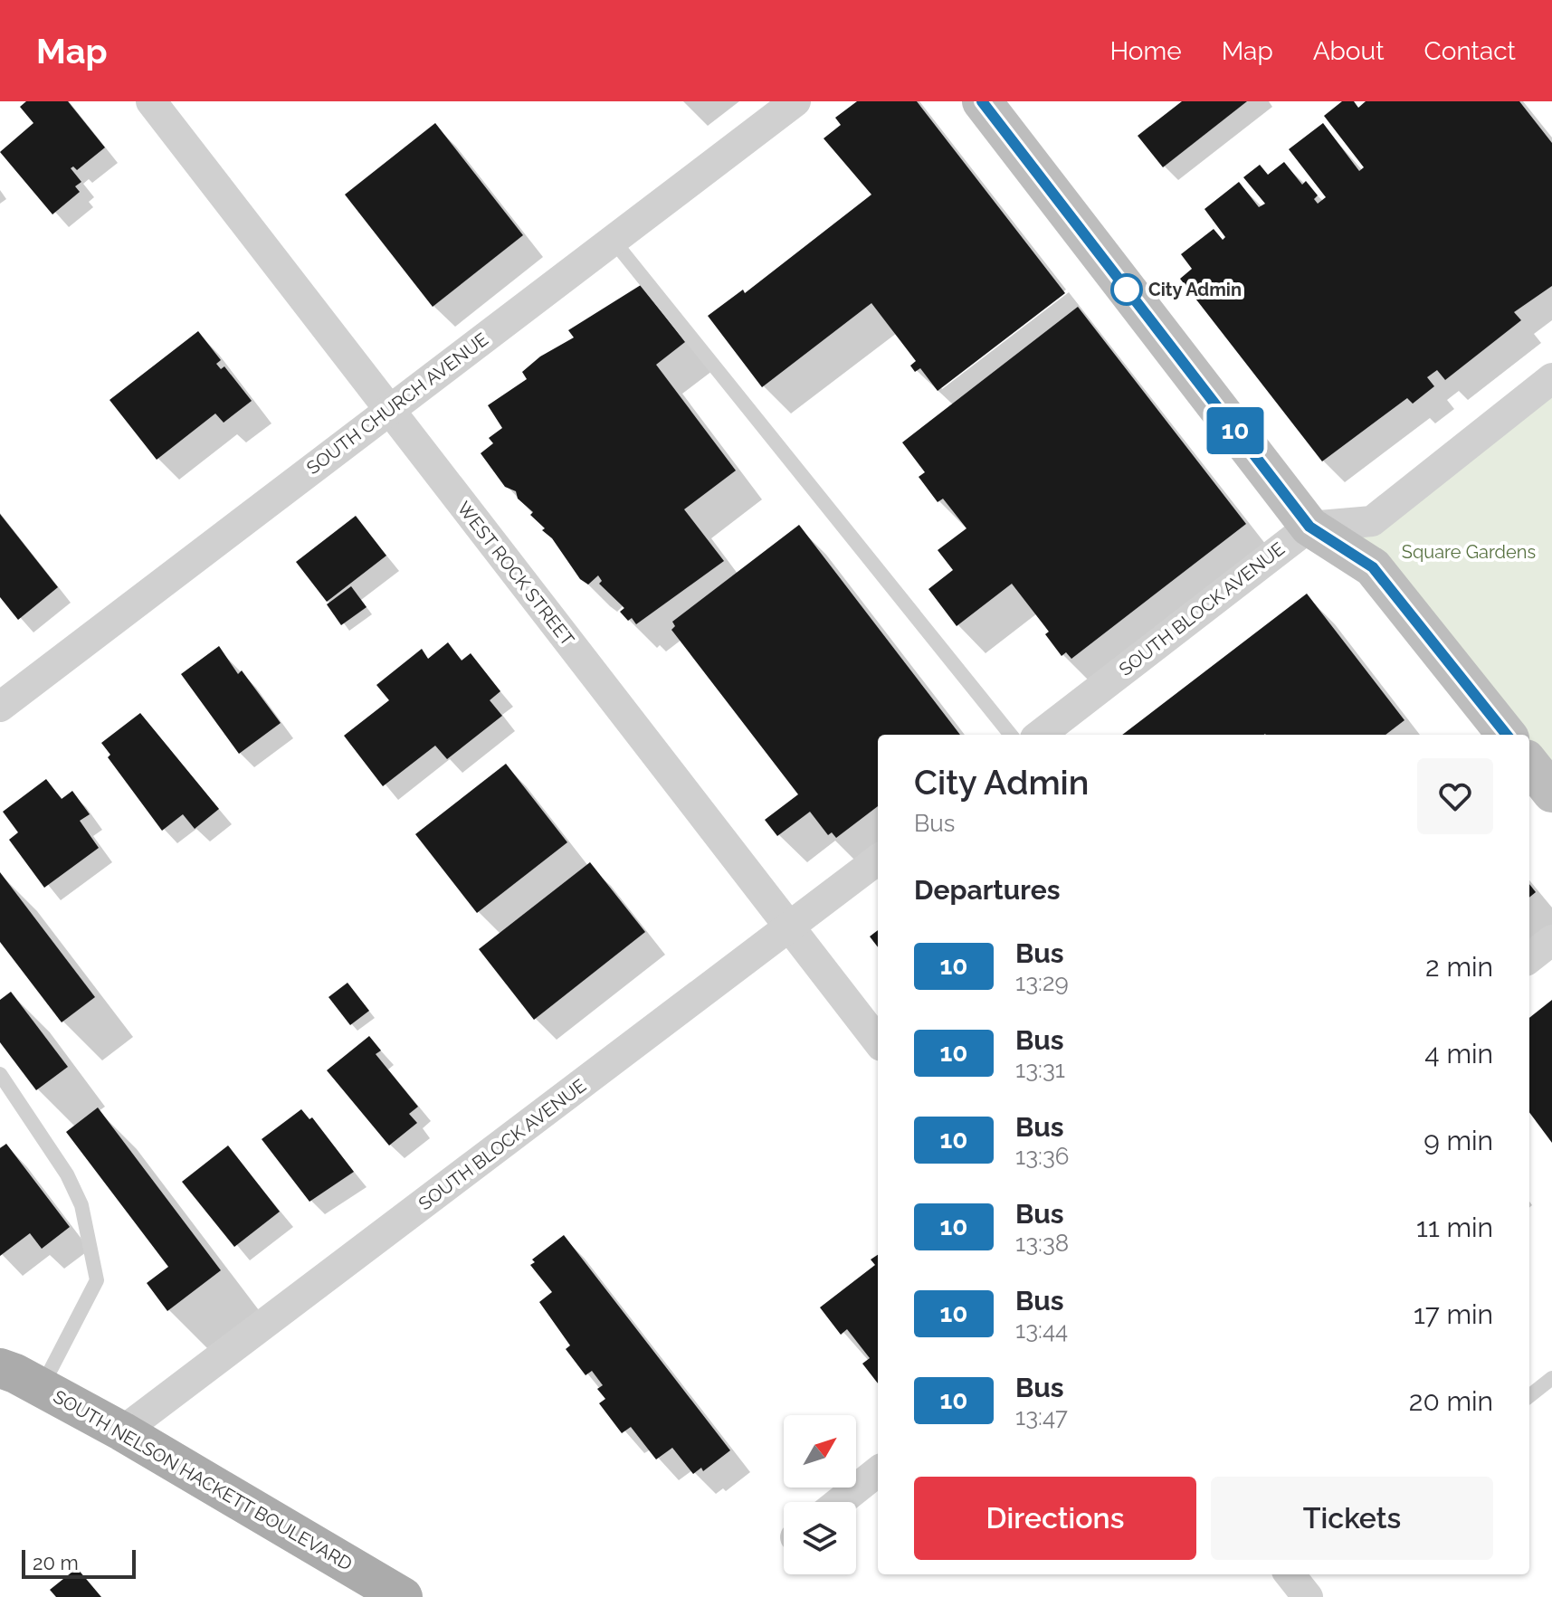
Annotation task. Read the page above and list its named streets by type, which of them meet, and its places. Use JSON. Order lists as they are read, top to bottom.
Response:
{
  "streets": {
    "main road": ["SOUTH NELSON HACKETT BOULEVARD"],
    "street": ["SOUTH CHURCH AVENUE", "WEST ROCK STREET", "SOUTH BLOCK AVENUE"]
  },
  "crossings": [
    ["SOUTH CHURCH AVENUE", "WEST ROCK STREET"],
    ["WEST ROCK STREET", "SOUTH BLOCK AVENUE"],
    ["SOUTH BLOCK AVENUE", "SOUTH NELSON HACKETT BOULEVARD"]
  ],
  "parks": ["Square Gardens"],
  "places": ["City Admin"],
  "lines": ["bus line 10"],
  "scale_bar": "20 m",
  "north": "top right",
  "page": {
    "header": "Map",
    "nav": [
      "Home",
      "Map",
      "About",
      "Contact"
    ],
    "on_map": "10",
    "heading": [
      ["City Admin", "Bus"],
      "Departures"
    ],
    "list": [
      {
        "mark": "10",
        "name": "Bus",
        "note": "13:29",
        "value": "2 min"
      },
      {
        "mark": "10",
        "name": "Bus",
        "note": "13:31",
        "value": "4 min"
      },
      {
        "mark": "10",
        "name": "Bus",
        "note": "13:36",
        "value": "9 min"
      },
      {
        "mark": "10",
        "name": "Bus",
        "note": "13:38",
        "value": "11 min"
      },
      {
        "mark": "10",
        "name": "Bus",
        "note": "13:44",
        "value": "17 min"
      },
      {
        "mark": "10",
        "name": "Bus",
        "note": "13:47",
        "value": "20 min"
      }
    ],
    "buttons": ["Directions", "Tickets"],
    "scale": "20 m"
  }
}
